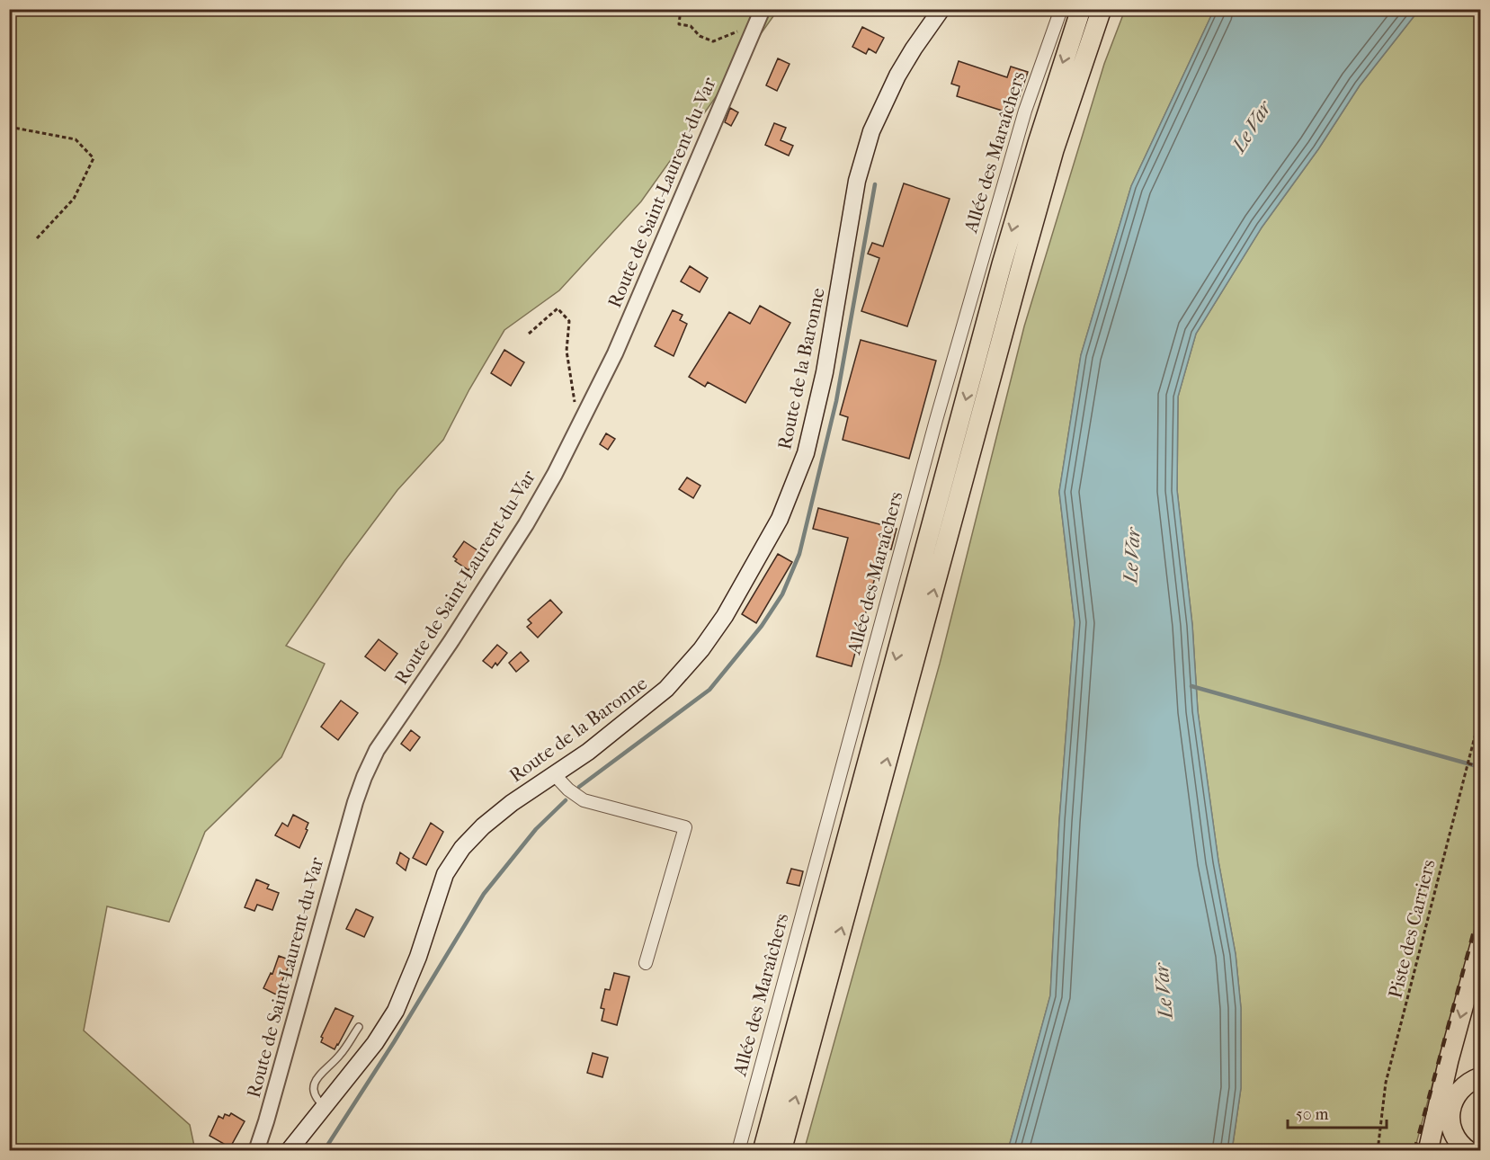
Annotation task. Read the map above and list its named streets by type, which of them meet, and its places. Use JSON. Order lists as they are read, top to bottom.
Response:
{
  "streets": {
    "main road": ["Route de la Baronne"],
    "street": ["Allée des Maraîchers", "Route de Saint-Laurent-du-Var"],
    "path": ["Piste des Carriers"]
  },
  "water": ["Le Var"],
  "scale_bar": "50 m"
}
